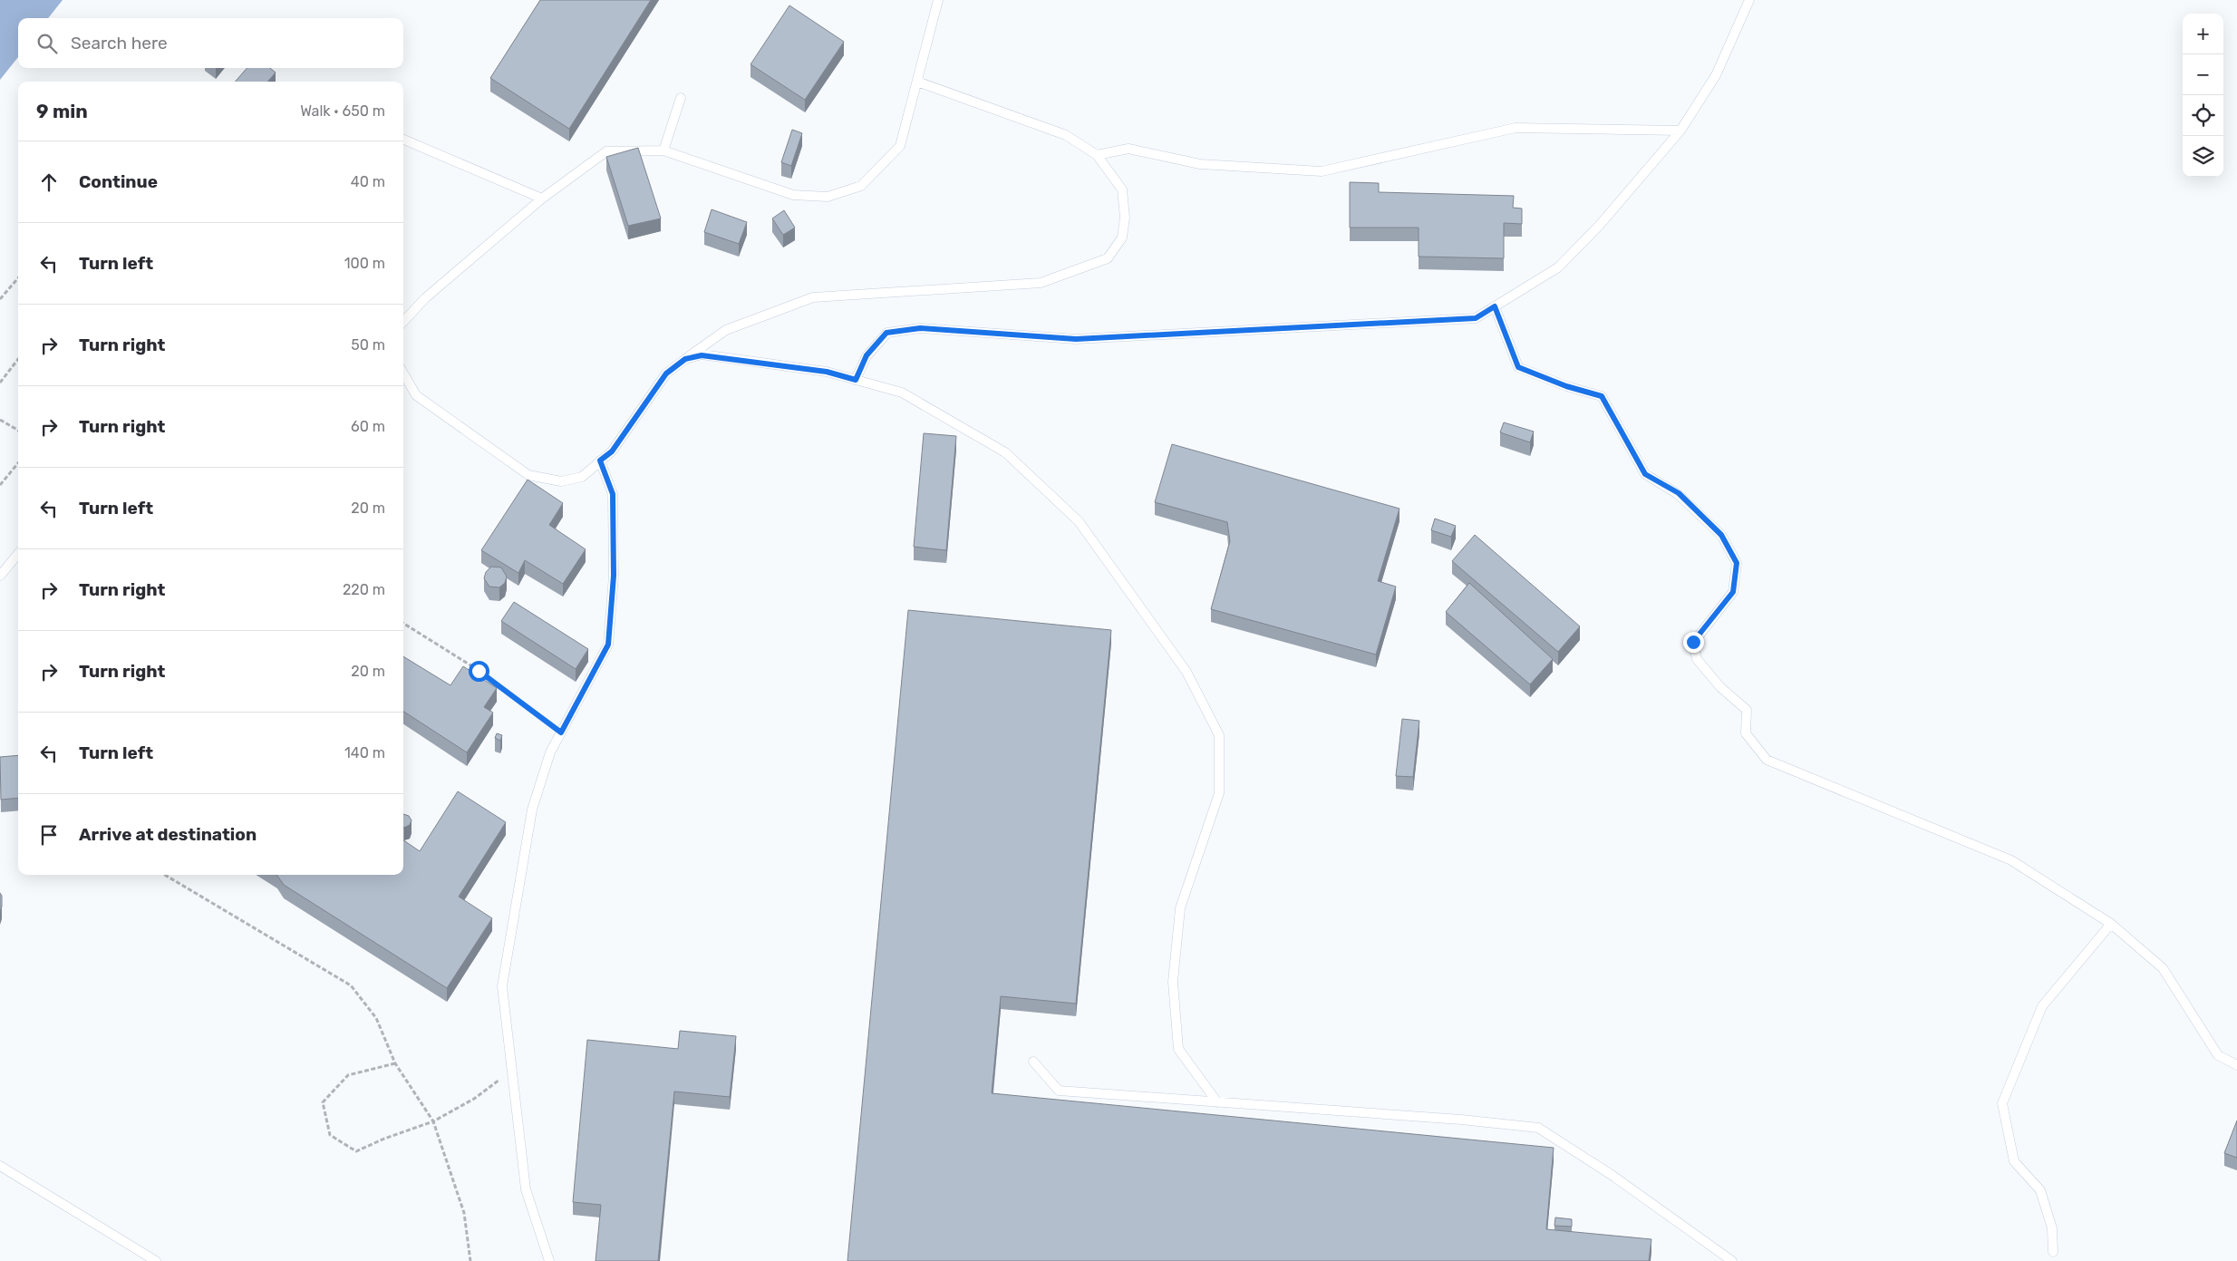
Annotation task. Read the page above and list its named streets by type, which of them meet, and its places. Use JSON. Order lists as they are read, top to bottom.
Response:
{
  "page": {
    "map_buttons": ["+", "−"],
    "search": "Search here",
    "heading": ["9 min", "Walk · 650 m"],
    "list": [
      ["Continue", "40 m"],
      ["Turn left", "100 m"],
      ["Turn right", "50 m"],
      ["Turn right", "60 m"],
      ["Turn left", "20 m"],
      ["Turn right", "220 m"],
      ["Turn right", "20 m"],
      ["Turn left", "140 m"],
      "Arrive at destination"
    ]
  }
}
